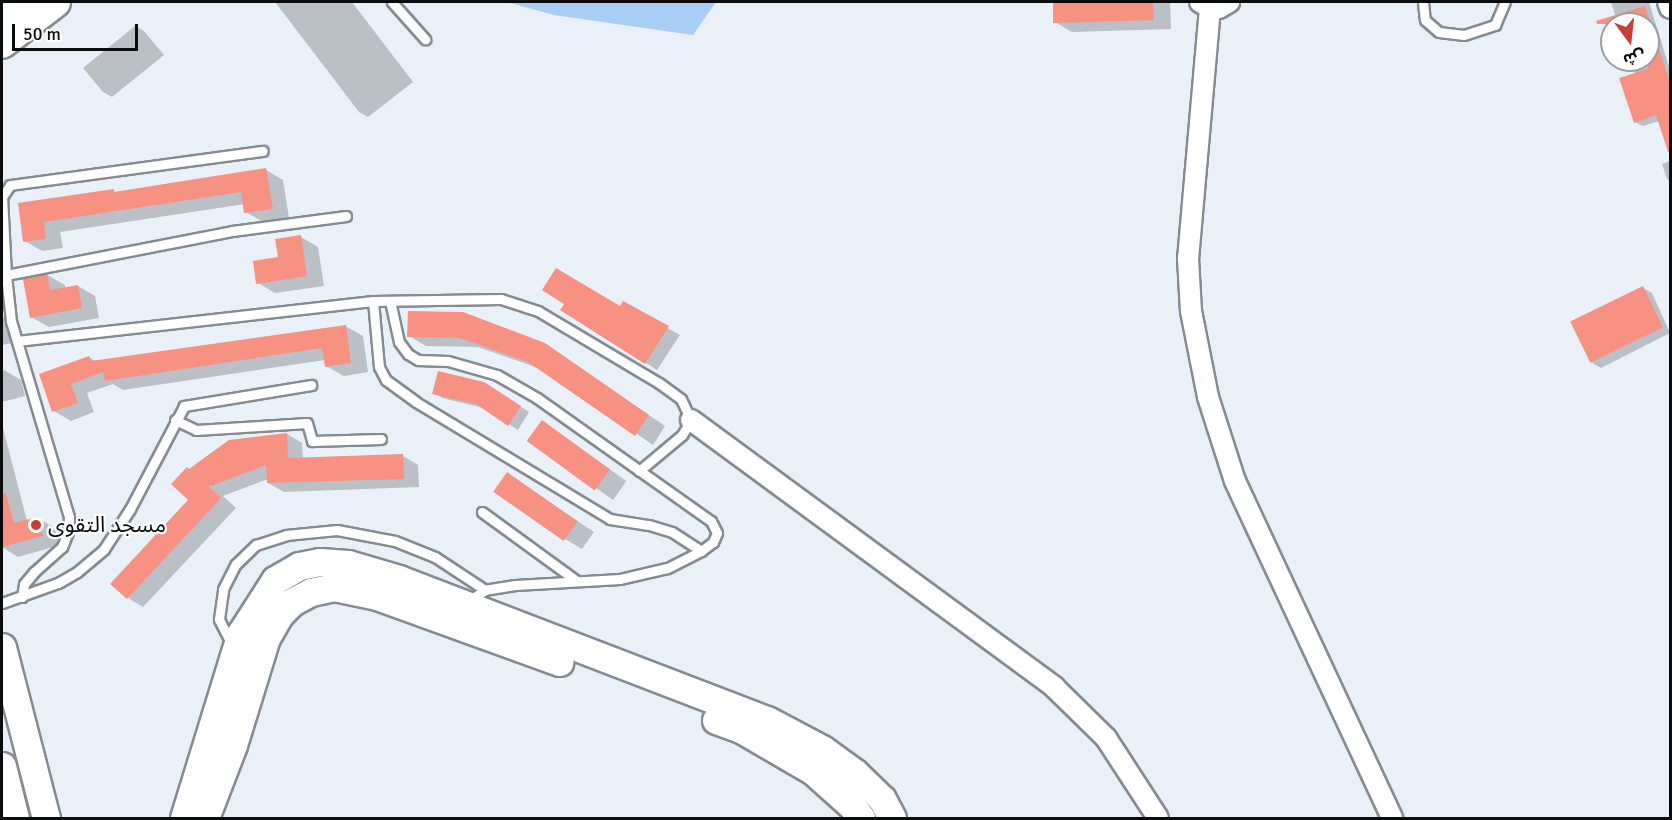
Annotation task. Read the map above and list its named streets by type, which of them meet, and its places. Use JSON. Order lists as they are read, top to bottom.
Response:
{
  "places": ["مسجد التقوى"],
  "scale_bar": "50 m",
  "north": "bottom"
}
